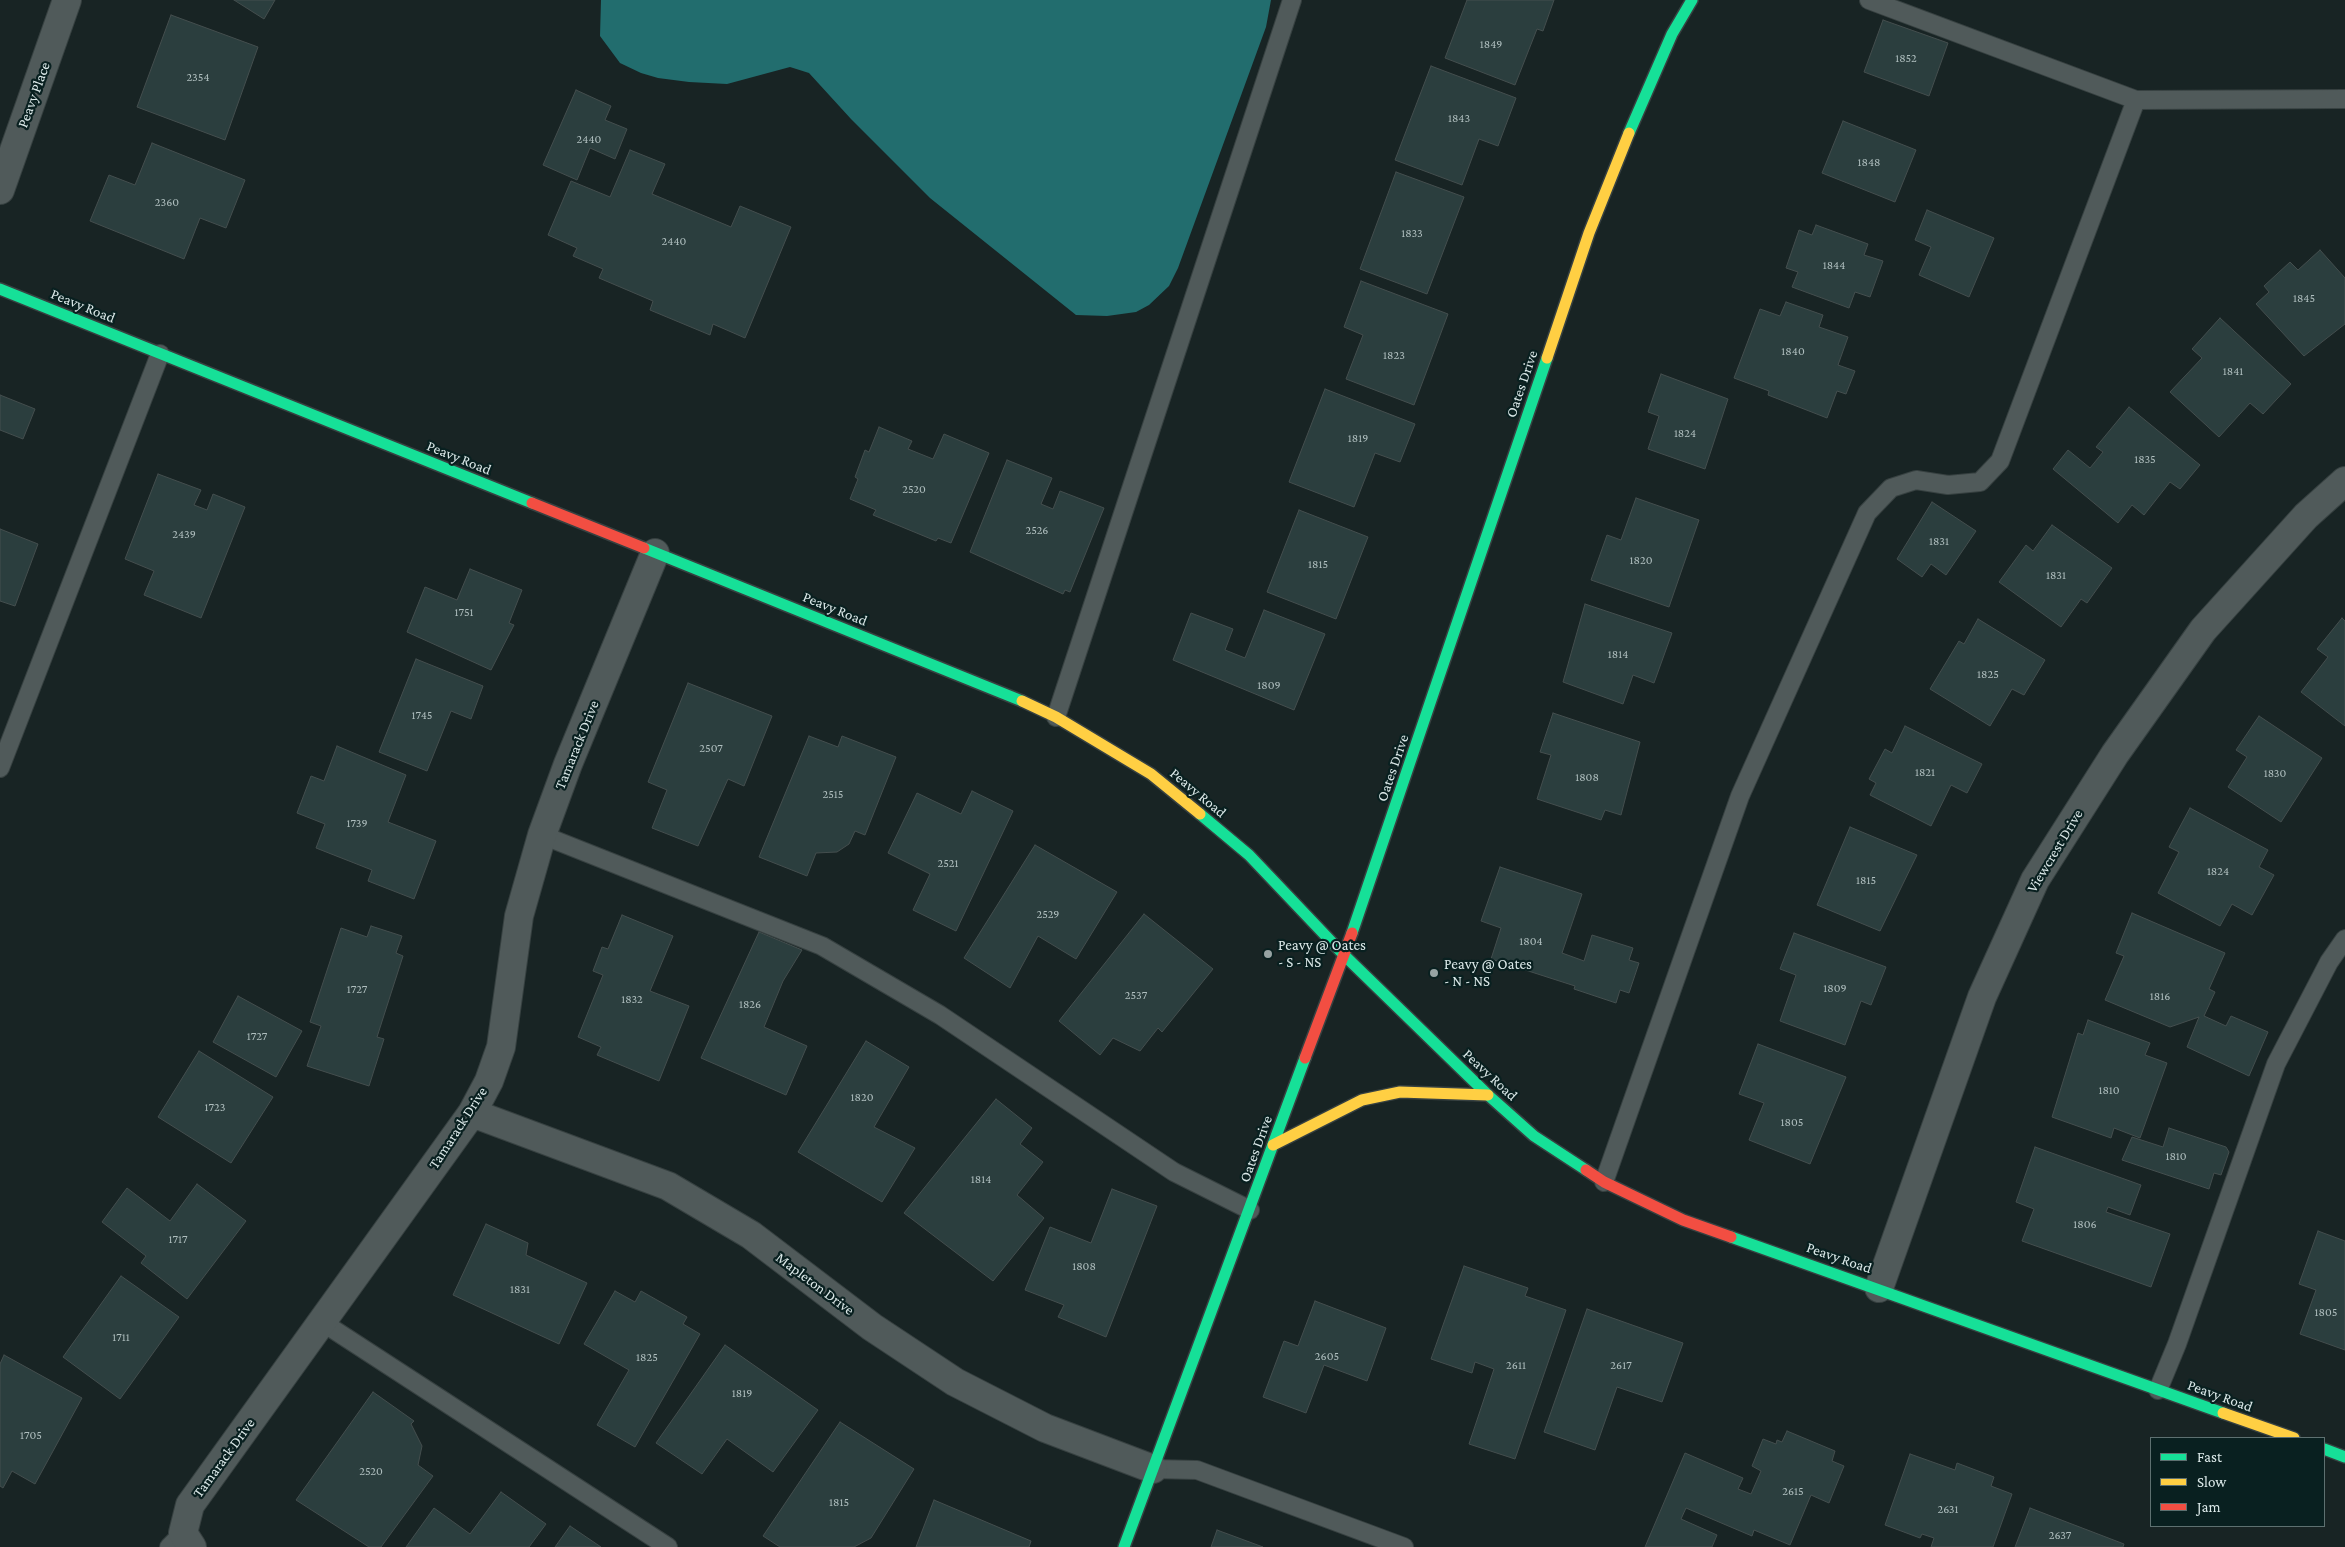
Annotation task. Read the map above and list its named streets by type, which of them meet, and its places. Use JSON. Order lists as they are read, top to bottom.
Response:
{
  "streets": {
    "street": [
      "Peavy Place",
      "Peavy Road",
      "Oates Drive",
      "Tamarack Drive",
      "Viewcrest Drive",
      "Mapleton Drive"
    ]
  },
  "crossings": [
    ["Peavy Road", "Oates Drive"],
    ["Peavy Road", "Tamarack Drive"],
    ["Peavy Road", "Viewcrest Drive"],
    ["Oates Drive", "Mapleton Drive"],
    ["Tamarack Drive", "Mapleton Drive"]
  ],
  "places": ["Peavy @ Oates - S - NS", "Peavy @ Oates - N - NS"],
  "house_numbers": [
    "1849",
    "1852",
    "2354",
    "1843",
    "2440",
    "1848",
    "2360",
    "1833",
    "2440",
    "1844",
    "1845",
    "1840",
    "1823",
    "1841",
    "1824",
    "1819",
    "1835",
    "2520",
    "2526",
    "2439",
    "1831",
    "1820",
    "1815",
    "1831",
    "1751",
    "1814",
    "1825",
    "1809",
    "1745",
    "2507",
    "1821",
    "1830",
    "1808",
    "2515",
    "1739",
    "2521",
    "1824",
    "1815",
    "2529",
    "1804",
    "1809",
    "1727",
    "2537",
    "1816",
    "1832",
    "1826",
    "1727",
    "1810",
    "1820",
    "1723",
    "1805",
    "1810",
    "1814",
    "1806",
    "1717",
    "1808",
    "1831",
    "1805",
    "1711",
    "2605",
    "1825",
    "2611",
    "2617",
    "1819",
    "1705",
    "2520",
    "2615",
    "1815",
    "2631",
    "2637"
  ],
  "legend": ["Fast", "Slow", "Jam"]
}
